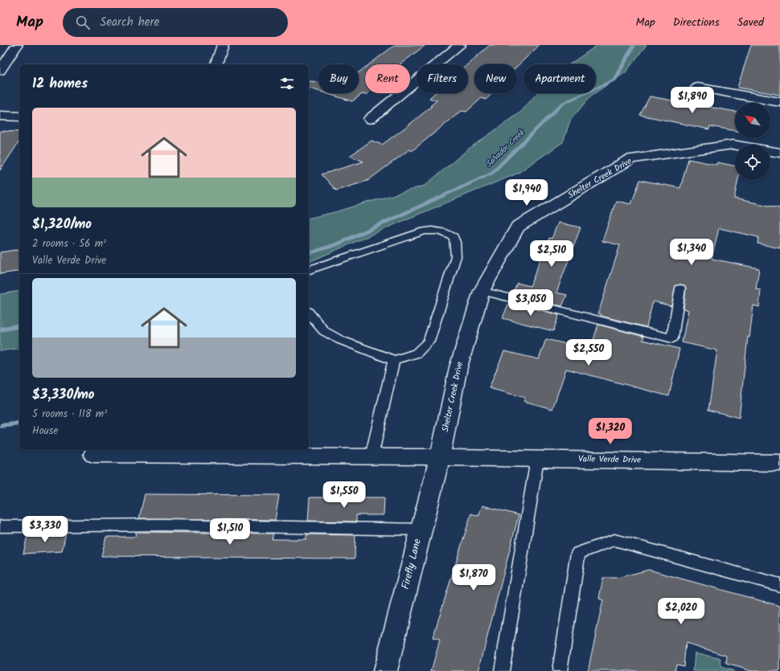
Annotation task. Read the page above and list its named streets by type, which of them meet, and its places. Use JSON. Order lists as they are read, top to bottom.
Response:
{
  "streets": {
    "street": ["Shelter Creek Drive", "Valle Verde Drive", "Firefly Lane"]
  },
  "crossings": [
    ["Shelter Creek Drive", "Valle Verde Drive"],
    ["Shelter Creek Drive", "Firefly Lane"],
    ["Valle Verde Drive", "Firefly Lane"]
  ],
  "water": ["Salvador Creek"],
  "north": "top left",
  "page": {
    "header": "Map",
    "search": "Search here",
    "nav": ["Map", "Directions", "Saved"],
    "chip": [
      "Buy",
      "Rent",
      "Filters",
      "New",
      "Apartment"
    ],
    "heading": "12 homes",
    "price": [
      "$1,890",
      "$1,940",
      "$1,340",
      "$2,510",
      "$3,050",
      "$2,550",
      "$1,320",
      "$1,550",
      "$3,330",
      "$1,510",
      "$1,870",
      "$2,020"
    ],
    "list": [
      {
        "name": "$1,320/mo",
        "note": "2 rooms · 56 m² · Valle Verde Drive"
      },
      {
        "name": "$3,330/mo",
        "note": "5 rooms · 118 m² · House"
      }
    ]
  }
}
